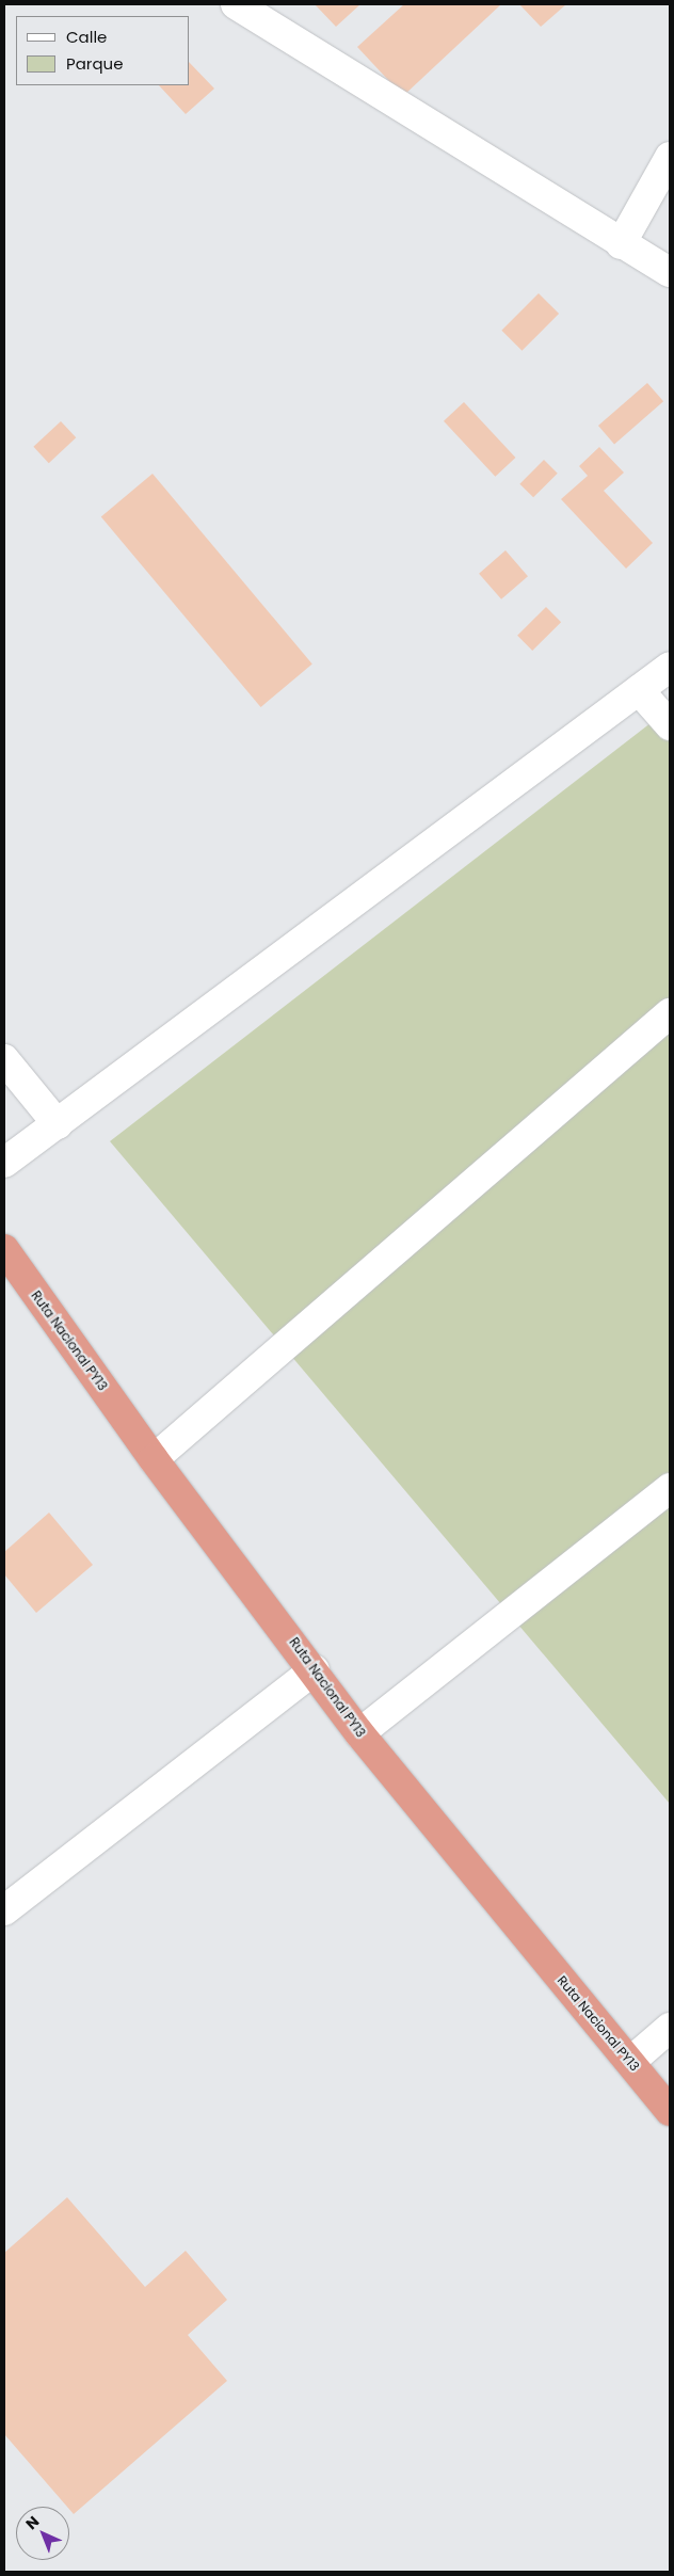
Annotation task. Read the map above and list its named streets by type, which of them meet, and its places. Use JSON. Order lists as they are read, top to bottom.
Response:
{
  "streets": {
    "highway": ["Ruta Nacional PY13"]
  },
  "legend": ["Calle", "Parque"],
  "north": "top left"
}
